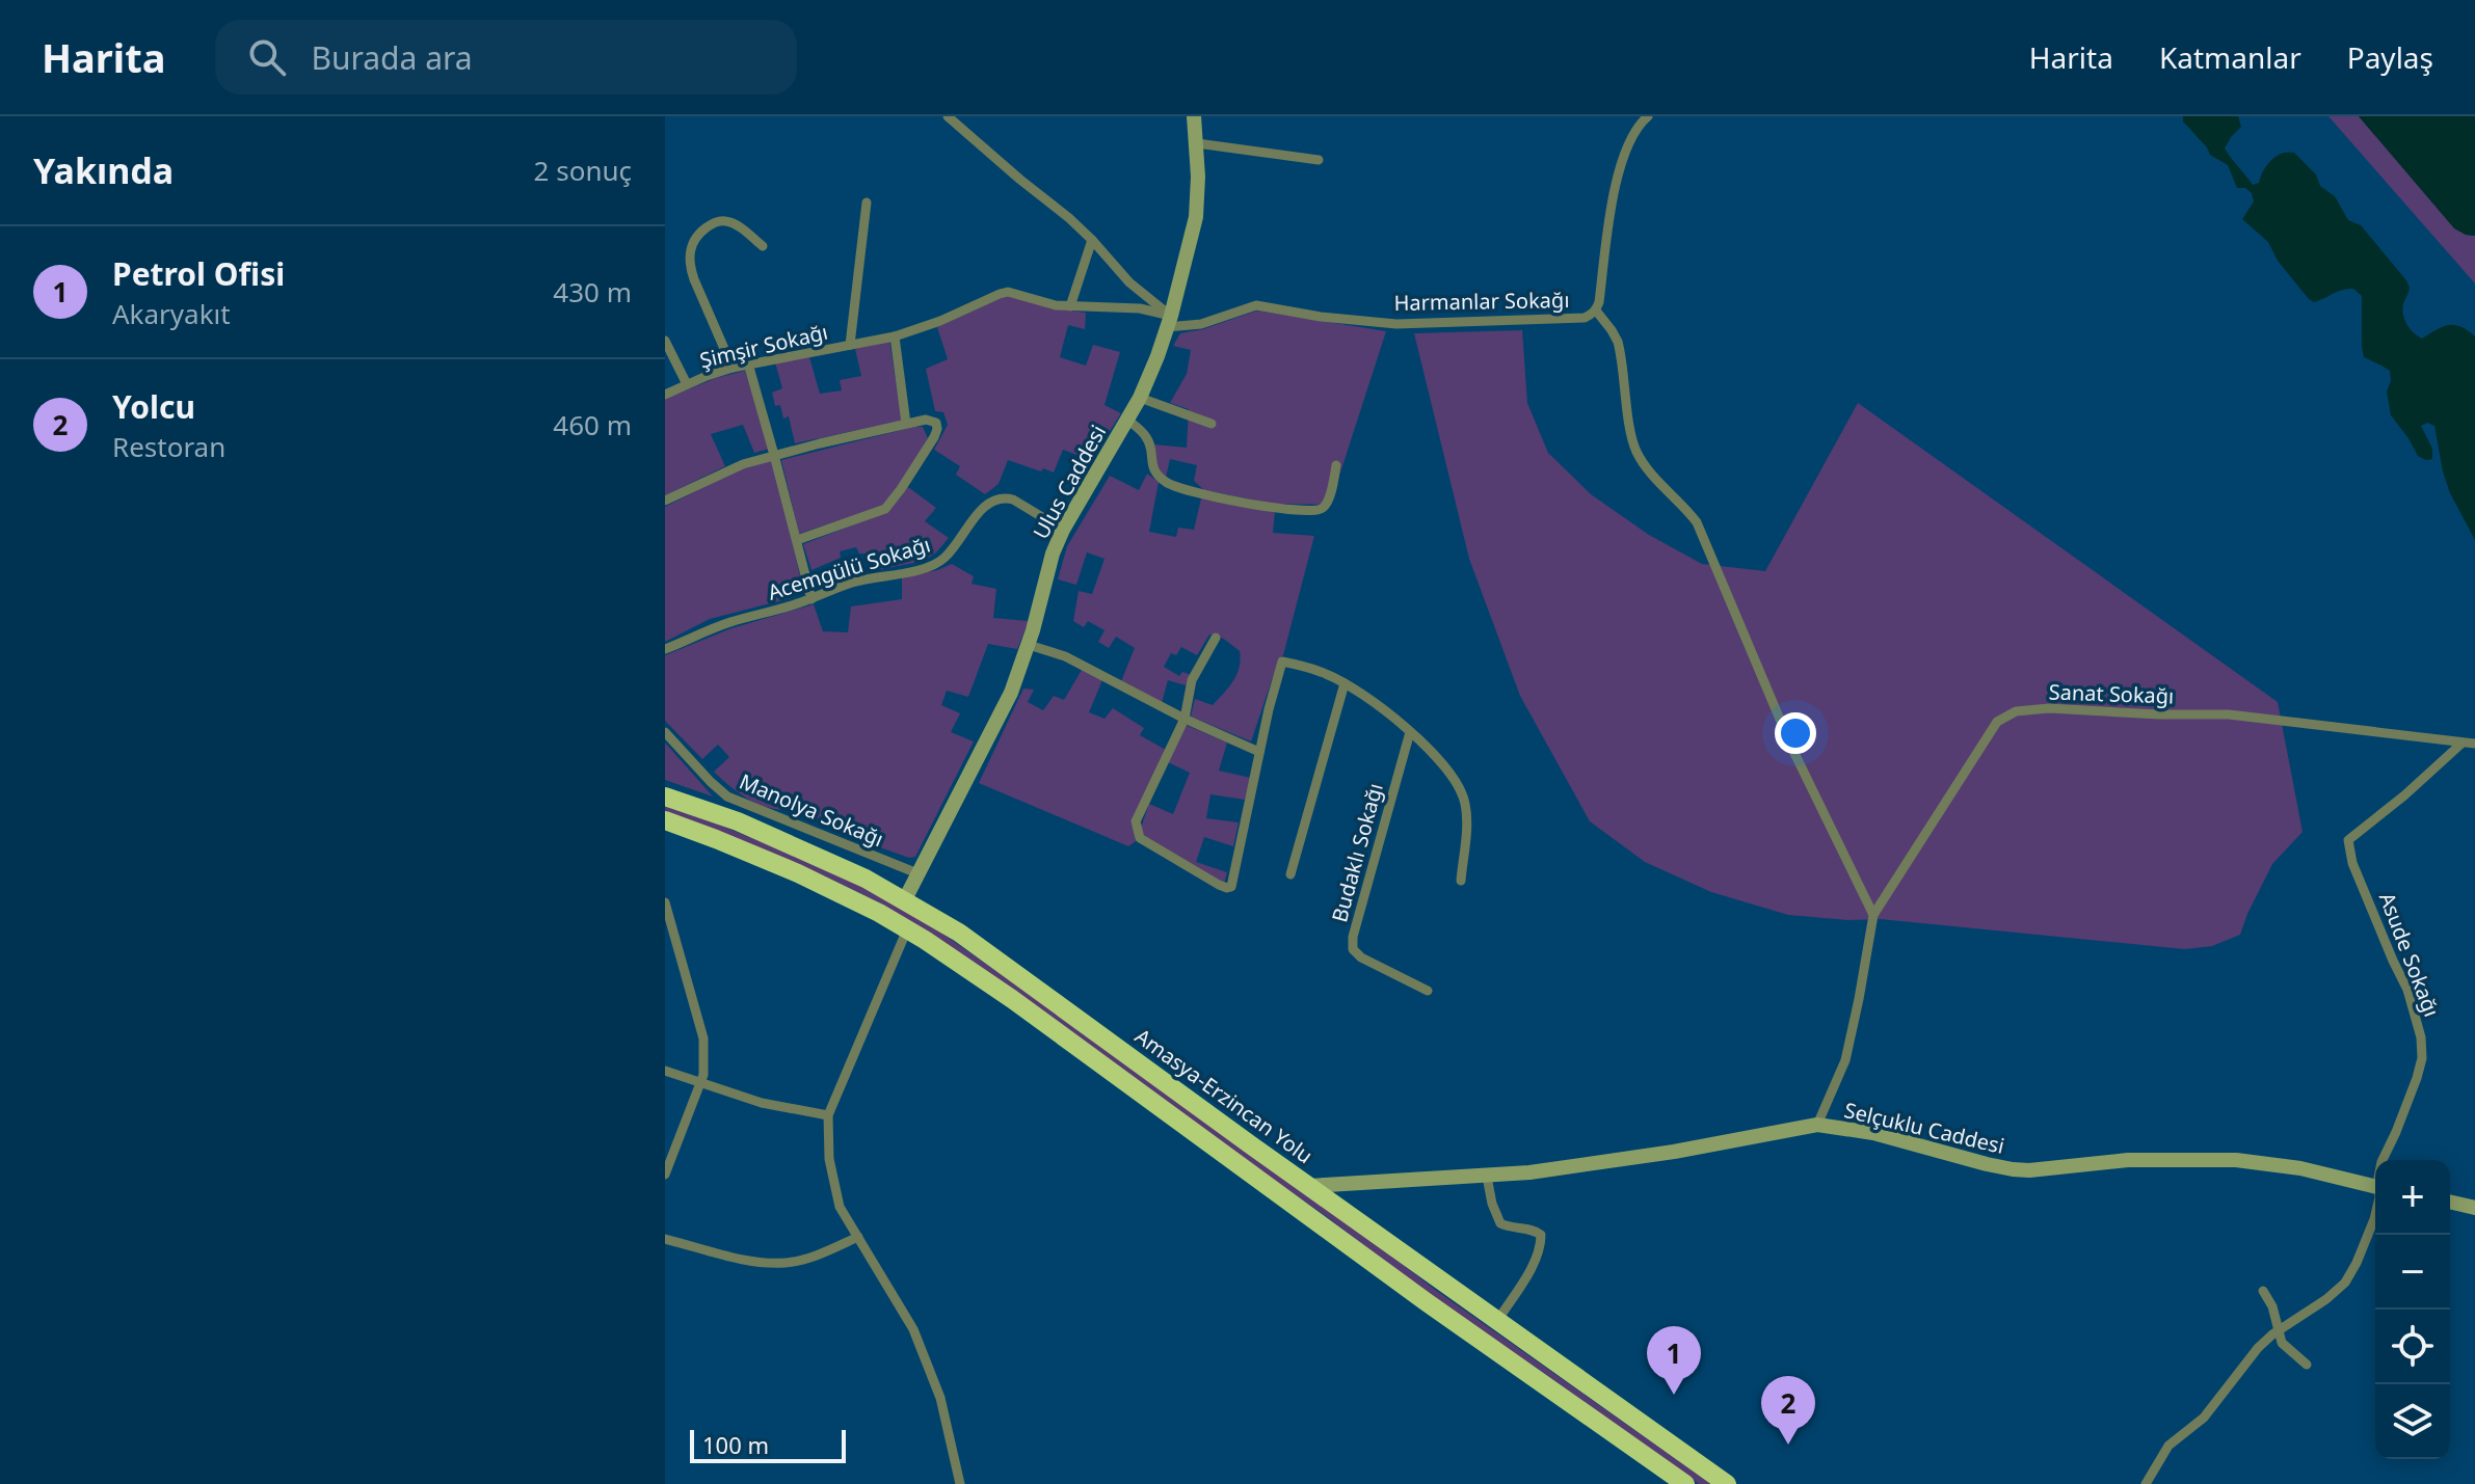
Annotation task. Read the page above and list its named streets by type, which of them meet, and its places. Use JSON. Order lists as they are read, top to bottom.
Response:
{
  "streets": {
    "highway": ["Amasya-Erzincan Yolu"],
    "street": [
      "Harmanlar Sokağı",
      "Şimşir Sokağı",
      "Ulus Caddesi",
      "Acemgülü Sokağı",
      "Sanat Sokağı",
      "Manolya Sokağı",
      "Budaklı Sokağı",
      "Asude Sokağı",
      "Selçuklu Caddesi"
    ]
  },
  "crossings": [
    ["Harmanlar Sokağı", "Şimşir Sokağı"],
    ["Harmanlar Sokağı", "Ulus Caddesi"],
    ["Şimşir Sokağı", "Ulus Caddesi"],
    ["Ulus Caddesi", "Acemgülü Sokağı"],
    ["Ulus Caddesi", "Manolya Sokağı"],
    ["Ulus Caddesi", "Amasya-Erzincan Yolu"],
    ["Sanat Sokağı", "Asude Sokağı"],
    ["Sanat Sokağı", "Selçuklu Caddesi"],
    ["Amasya-Erzincan Yolu", "Selçuklu Caddesi"]
  ],
  "scale_bar": "100 m",
  "page": {
    "header": "Harita",
    "search": "Burada ara",
    "nav": ["Harita", "Katmanlar", "Paylaş"],
    "heading": ["Yakında", "2 sonuç"],
    "list": [
      {
        "mark": "1",
        "name": "Petrol Ofisi",
        "note": "Akaryakıt",
        "value": "430 m"
      },
      {
        "mark": "2",
        "name": "Yolcu",
        "note": "Restoran",
        "value": "460 m"
      }
    ],
    "map_buttons": ["+", "−"],
    "pins": ["1", "2"],
    "scale": "100 m"
  }
}
